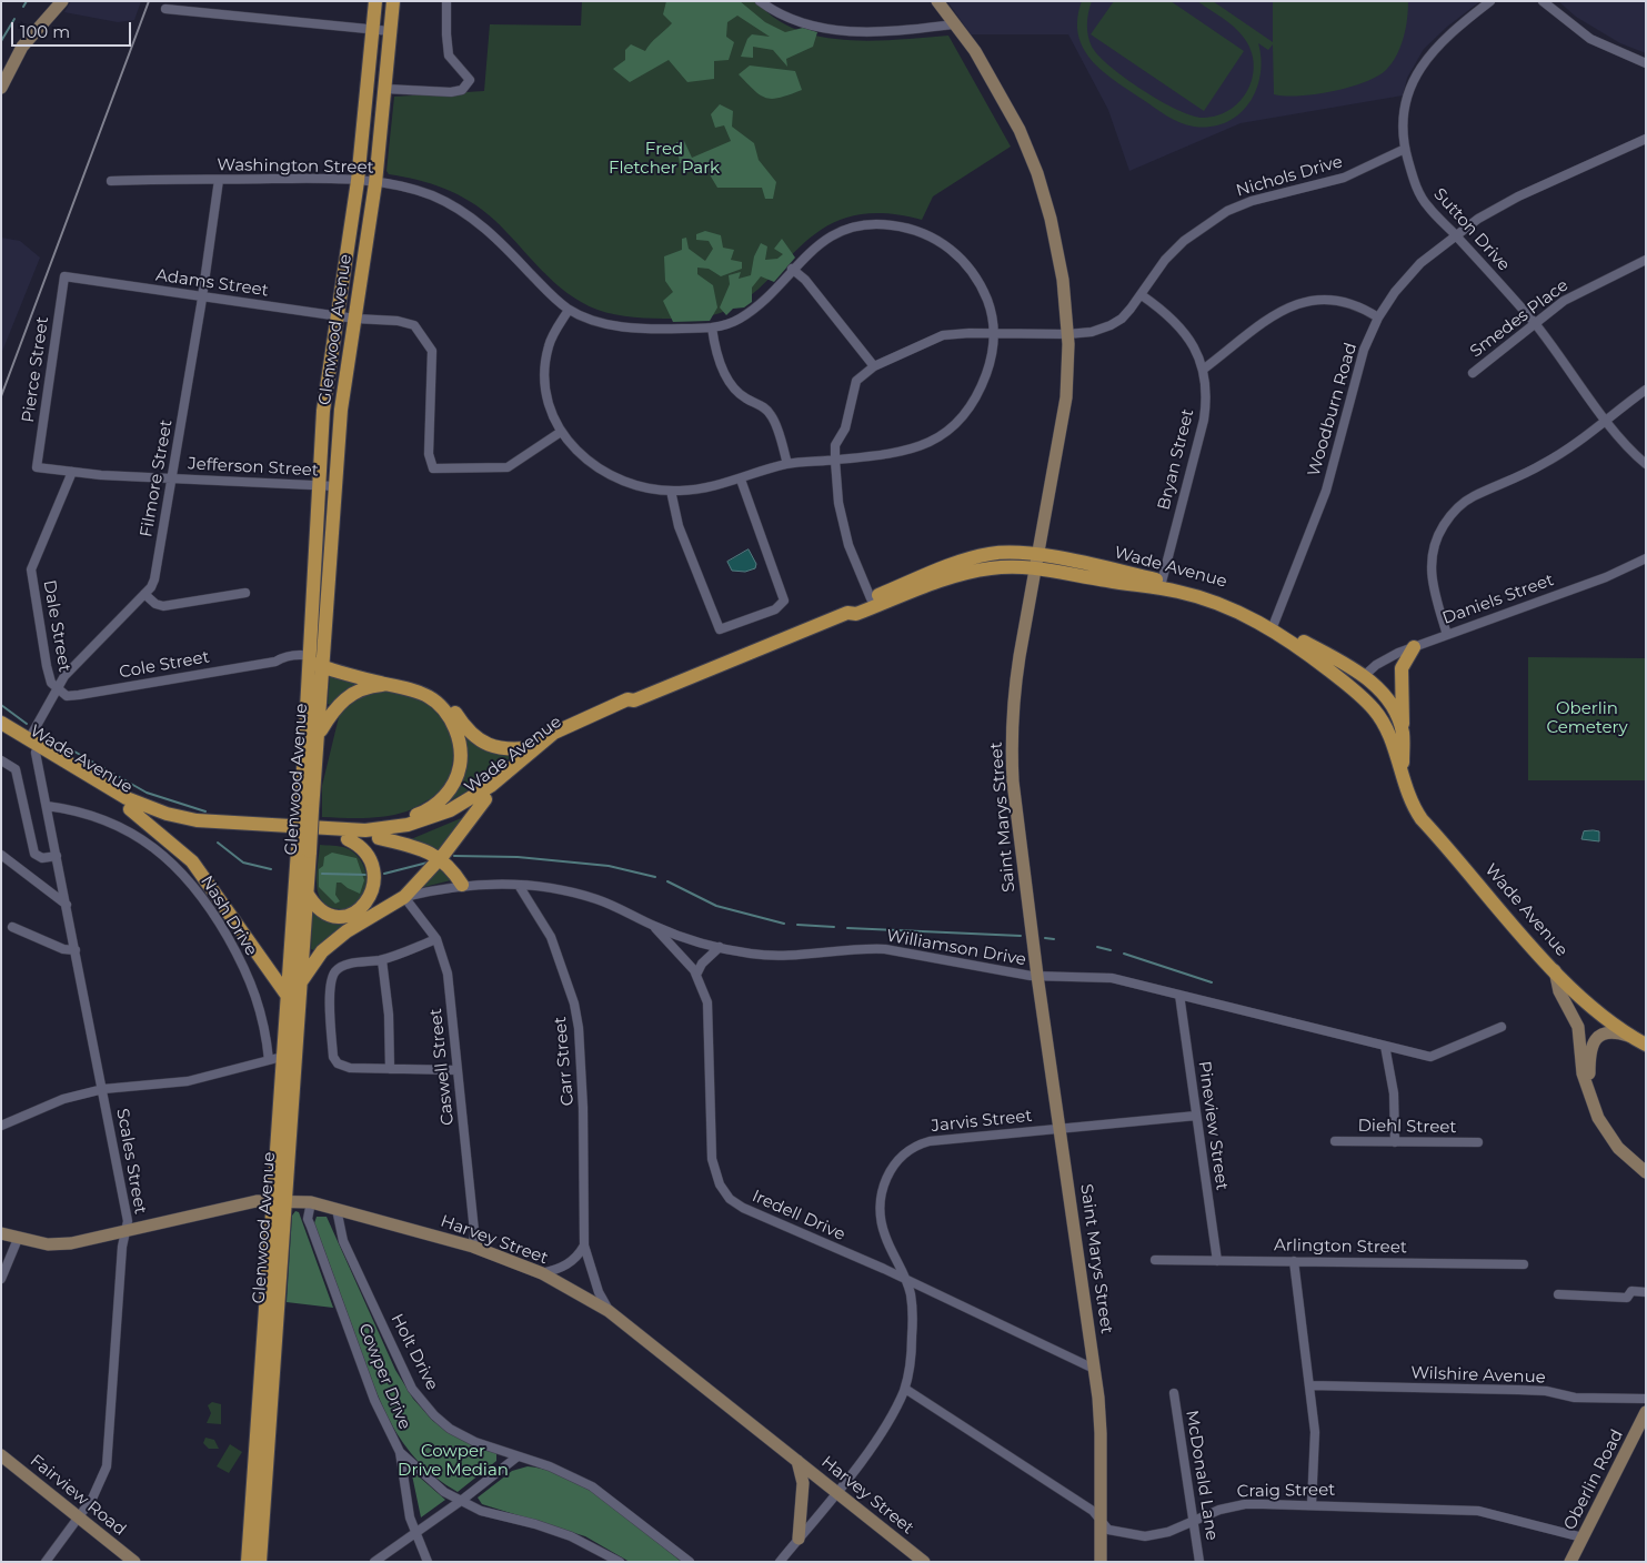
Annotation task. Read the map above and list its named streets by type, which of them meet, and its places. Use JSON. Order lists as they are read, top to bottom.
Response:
{
  "streets": {
    "main road": [
      "Glenwood Avenue",
      "Wade Avenue",
      "Saint Marys Street",
      "Harvey Street",
      "Oberlin Road",
      "Fairview Road"
    ],
    "street": [
      "Washington Street",
      "Nichols Drive",
      "Sutton Drive",
      "Adams Street",
      "Smedes Place",
      "Pierce Street",
      "Woodburn Road",
      "Bryan Street",
      "Jefferson Street",
      "Filmore Street",
      "Daniels Street",
      "Dale Street",
      "Cole Street",
      "Nash Drive",
      "Williamson Drive",
      "Carr Street",
      "Caswell Street",
      "Jarvis Street",
      "Pineview Street",
      "Diehl Street",
      "Scales Street",
      "Iredell Drive",
      "Arlington Street",
      "Holt Drive",
      "Wilshire Avenue",
      "Cowper Drive",
      "McDonald Lane",
      "Craig Street"
    ]
  },
  "crossings": [
    ["Washington Street", "Nichols Drive"],
    ["Washington Street", "Adams Street"],
    ["Washington Street", "Glenwood Avenue"],
    ["Washington Street", "Filmore Street"],
    ["Nichols Drive", "Sutton Drive"],
    ["Nichols Drive", "Bryan Street"],
    ["Nichols Drive", "Saint Marys Street"],
    ["Sutton Drive", "Smedes Place"],
    ["Sutton Drive", "Woodburn Road"],
    ["Adams Street", "Glenwood Avenue"],
    ["Adams Street", "Pierce Street"],
    ["Adams Street", "Filmore Street"],
    ["Glenwood Avenue", "Jefferson Street"],
    ["Glenwood Avenue", "Cole Street"],
    ["Glenwood Avenue", "Nash Drive"],
    ["Glenwood Avenue", "Harvey Street"],
    ["Pierce Street", "Jefferson Street"],
    ["Woodburn Road", "Wade Avenue"],
    ["Bryan Street", "Wade Avenue"],
    ["Jefferson Street", "Filmore Street"],
    ["Jefferson Street", "Dale Street"],
    ["Filmore Street", "Wade Avenue"],
    ["Filmore Street", "Dale Street"],
    ["Filmore Street", "Cole Street"],
    ["Wade Avenue", "Daniels Street"],
    ["Wade Avenue", "Saint Marys Street"],
    ["Wade Avenue", "Scales Street"],
    ["Dale Street", "Cole Street"],
    ["Saint Marys Street", "Williamson Drive"],
    ["Saint Marys Street", "Jarvis Street"],
    ["Saint Marys Street", "Iredell Drive"],
    ["Saint Marys Street", "Craig Street"],
    ["Nash Drive", "Scales Street"],
    ["Williamson Drive", "Carr Street"],
    ["Williamson Drive", "Caswell Street"],
    ["Williamson Drive", "Pineview Street"],
    ["Williamson Drive", "Iredell Drive"],
    ["Carr Street", "Harvey Street"],
    ["Caswell Street", "Harvey Street"],
    ["Jarvis Street", "Pineview Street"],
    ["Jarvis Street", "Iredell Drive"],
    ["Jarvis Street", "Harvey Street"],
    ["Jarvis Street", "Craig Street"],
    ["Pineview Street", "Arlington Street"],
    ["Scales Street", "Harvey Street"],
    ["Scales Street", "Fairview Road"],
    ["Harvey Street", "Holt Drive"],
    ["Harvey Street", "Cowper Drive"],
    ["McDonald Lane", "Craig Street"],
    ["Oberlin Road", "Craig Street"]
  ],
  "parks": ["Fred Fletcher Park", "Oberlin Cemetery", "Cowper Drive Median"],
  "scale_bar": "100 m"
}
